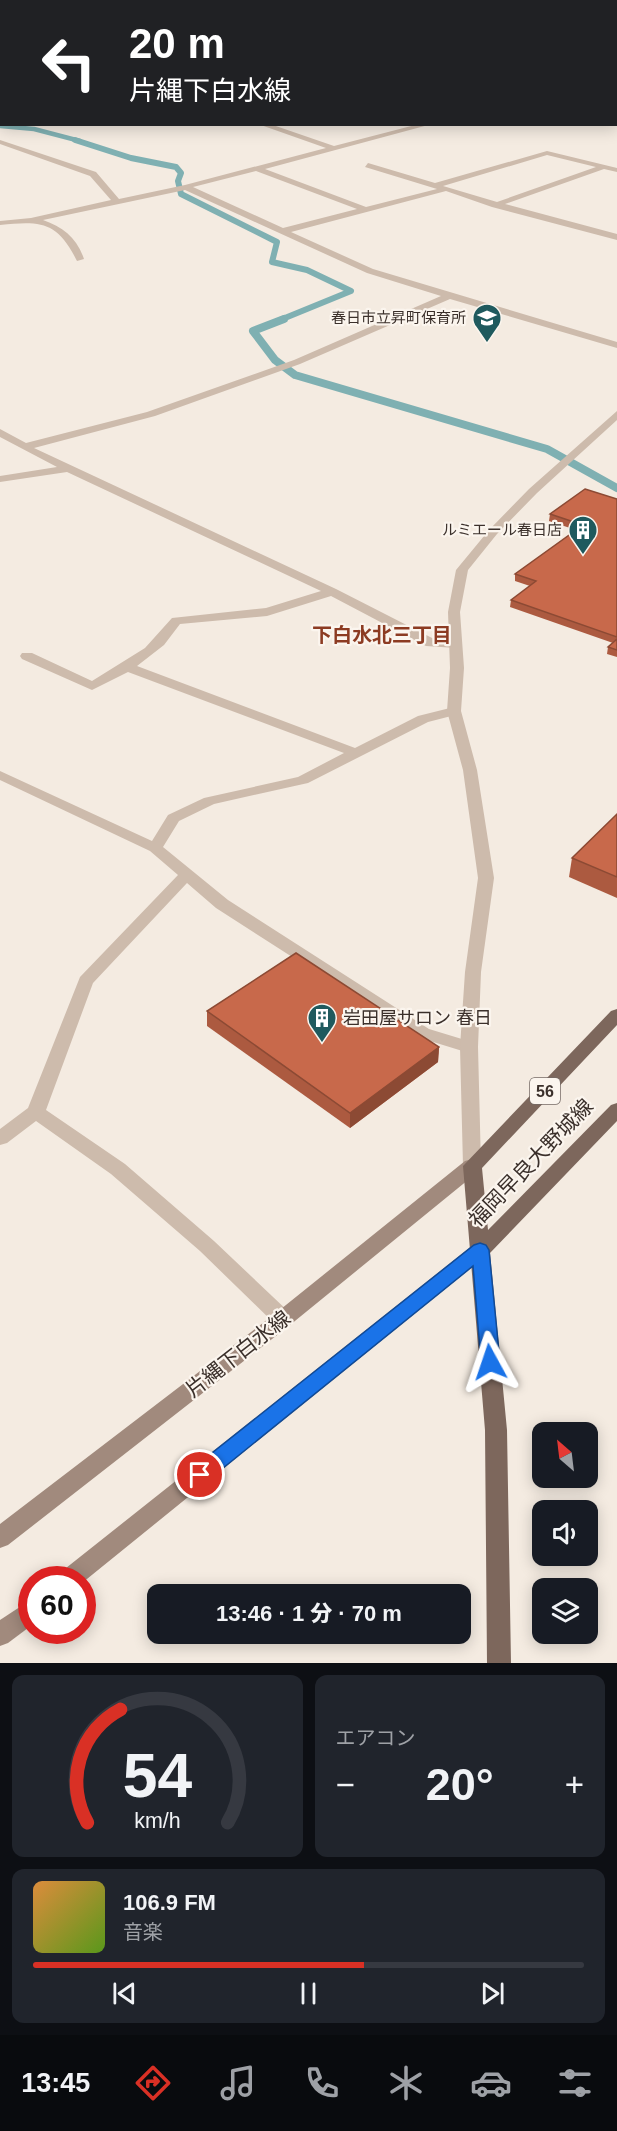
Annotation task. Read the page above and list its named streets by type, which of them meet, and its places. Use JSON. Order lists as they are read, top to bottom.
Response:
{
  "streets": {
    "main road": ["56", "福岡早良大野城線", "片縄下白水線"]
  },
  "crossings": [
    ["56", "福岡早良大野城線"],
    ["56", "片縄下白水線"],
    ["福岡早良大野城線", "片縄下白水線"]
  ],
  "districts": ["下白水北三丁目"],
  "places": {
    "school or university": ["春日市立昇町保育所"],
    "building": ["ルミエール春日店", "岩田屋サロン 春日"]
  },
  "north": "top left",
  "page": {
    "turn": ["20 m", "片縄下白水線"],
    "limit": "60",
    "trip": "13:46 · 1 分 · 70 m",
    "tile": "エアコン",
    "heat": ["−", "20°", "+"],
    "song": ["106.9 FM", "音楽"],
    "tabs": "13:45",
    "gauge": ["54", "km/h"]
  }
}
